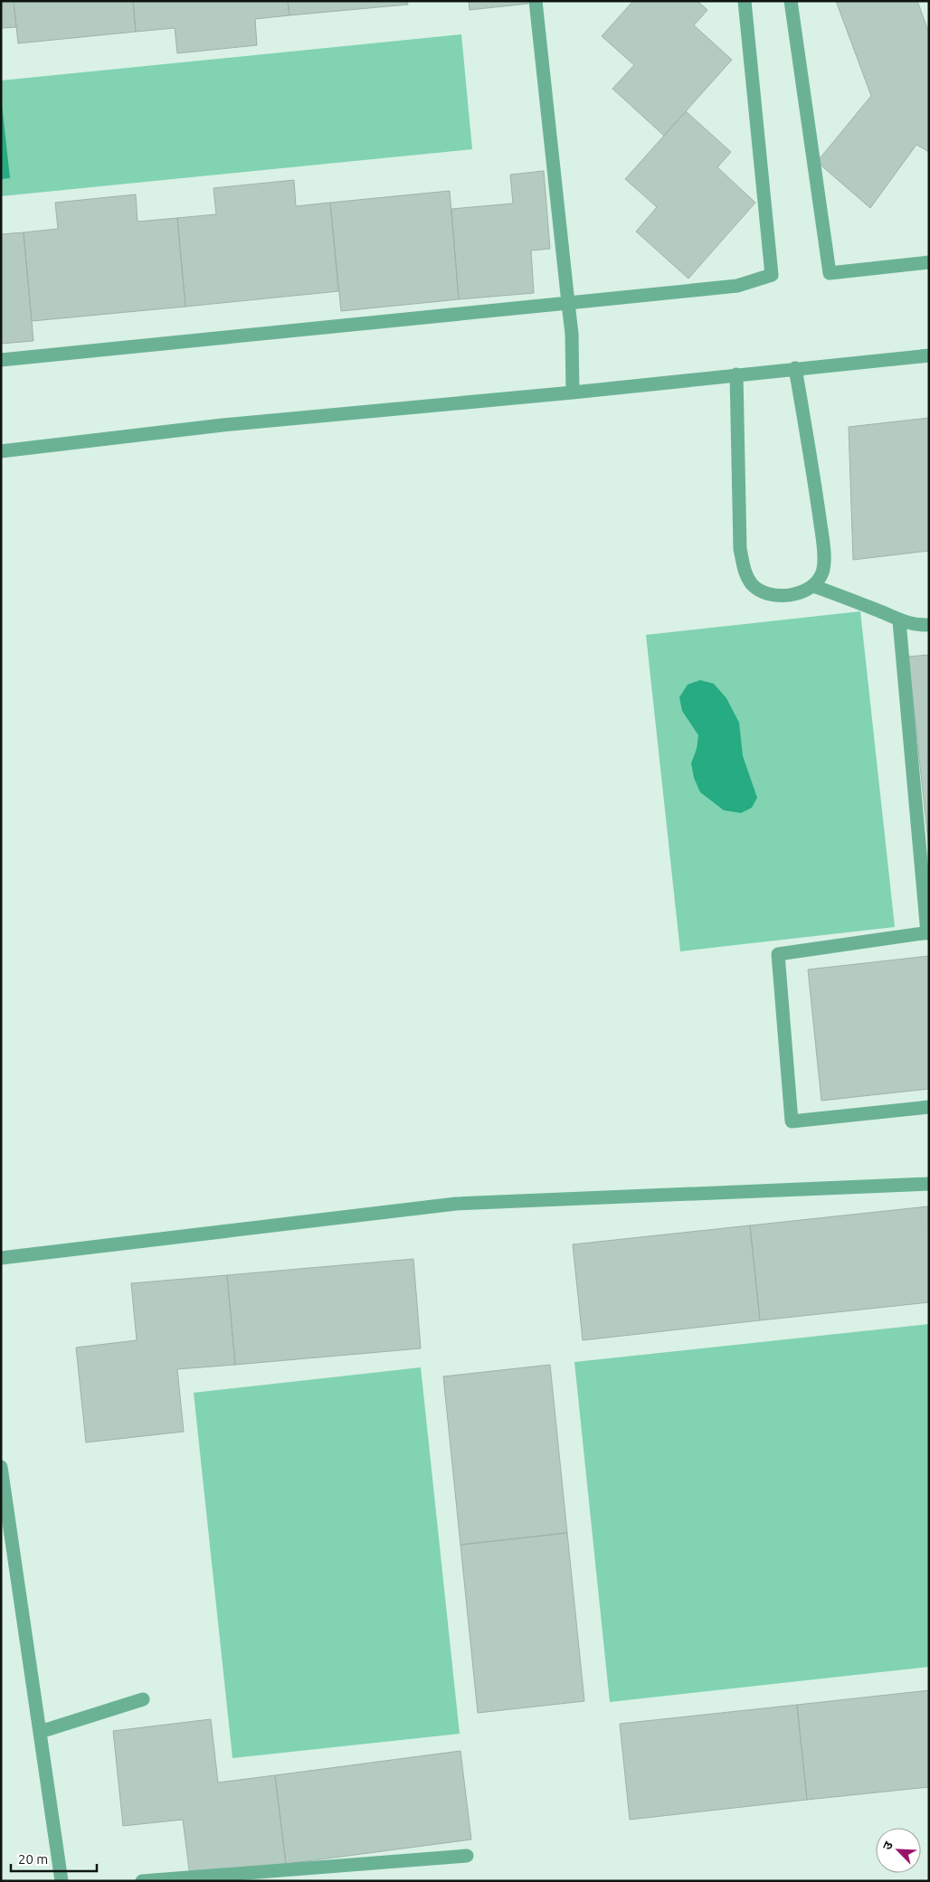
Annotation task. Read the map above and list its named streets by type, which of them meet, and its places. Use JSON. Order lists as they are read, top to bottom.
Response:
{
  "scale_bar": "20 m",
  "north": "top left"
}
